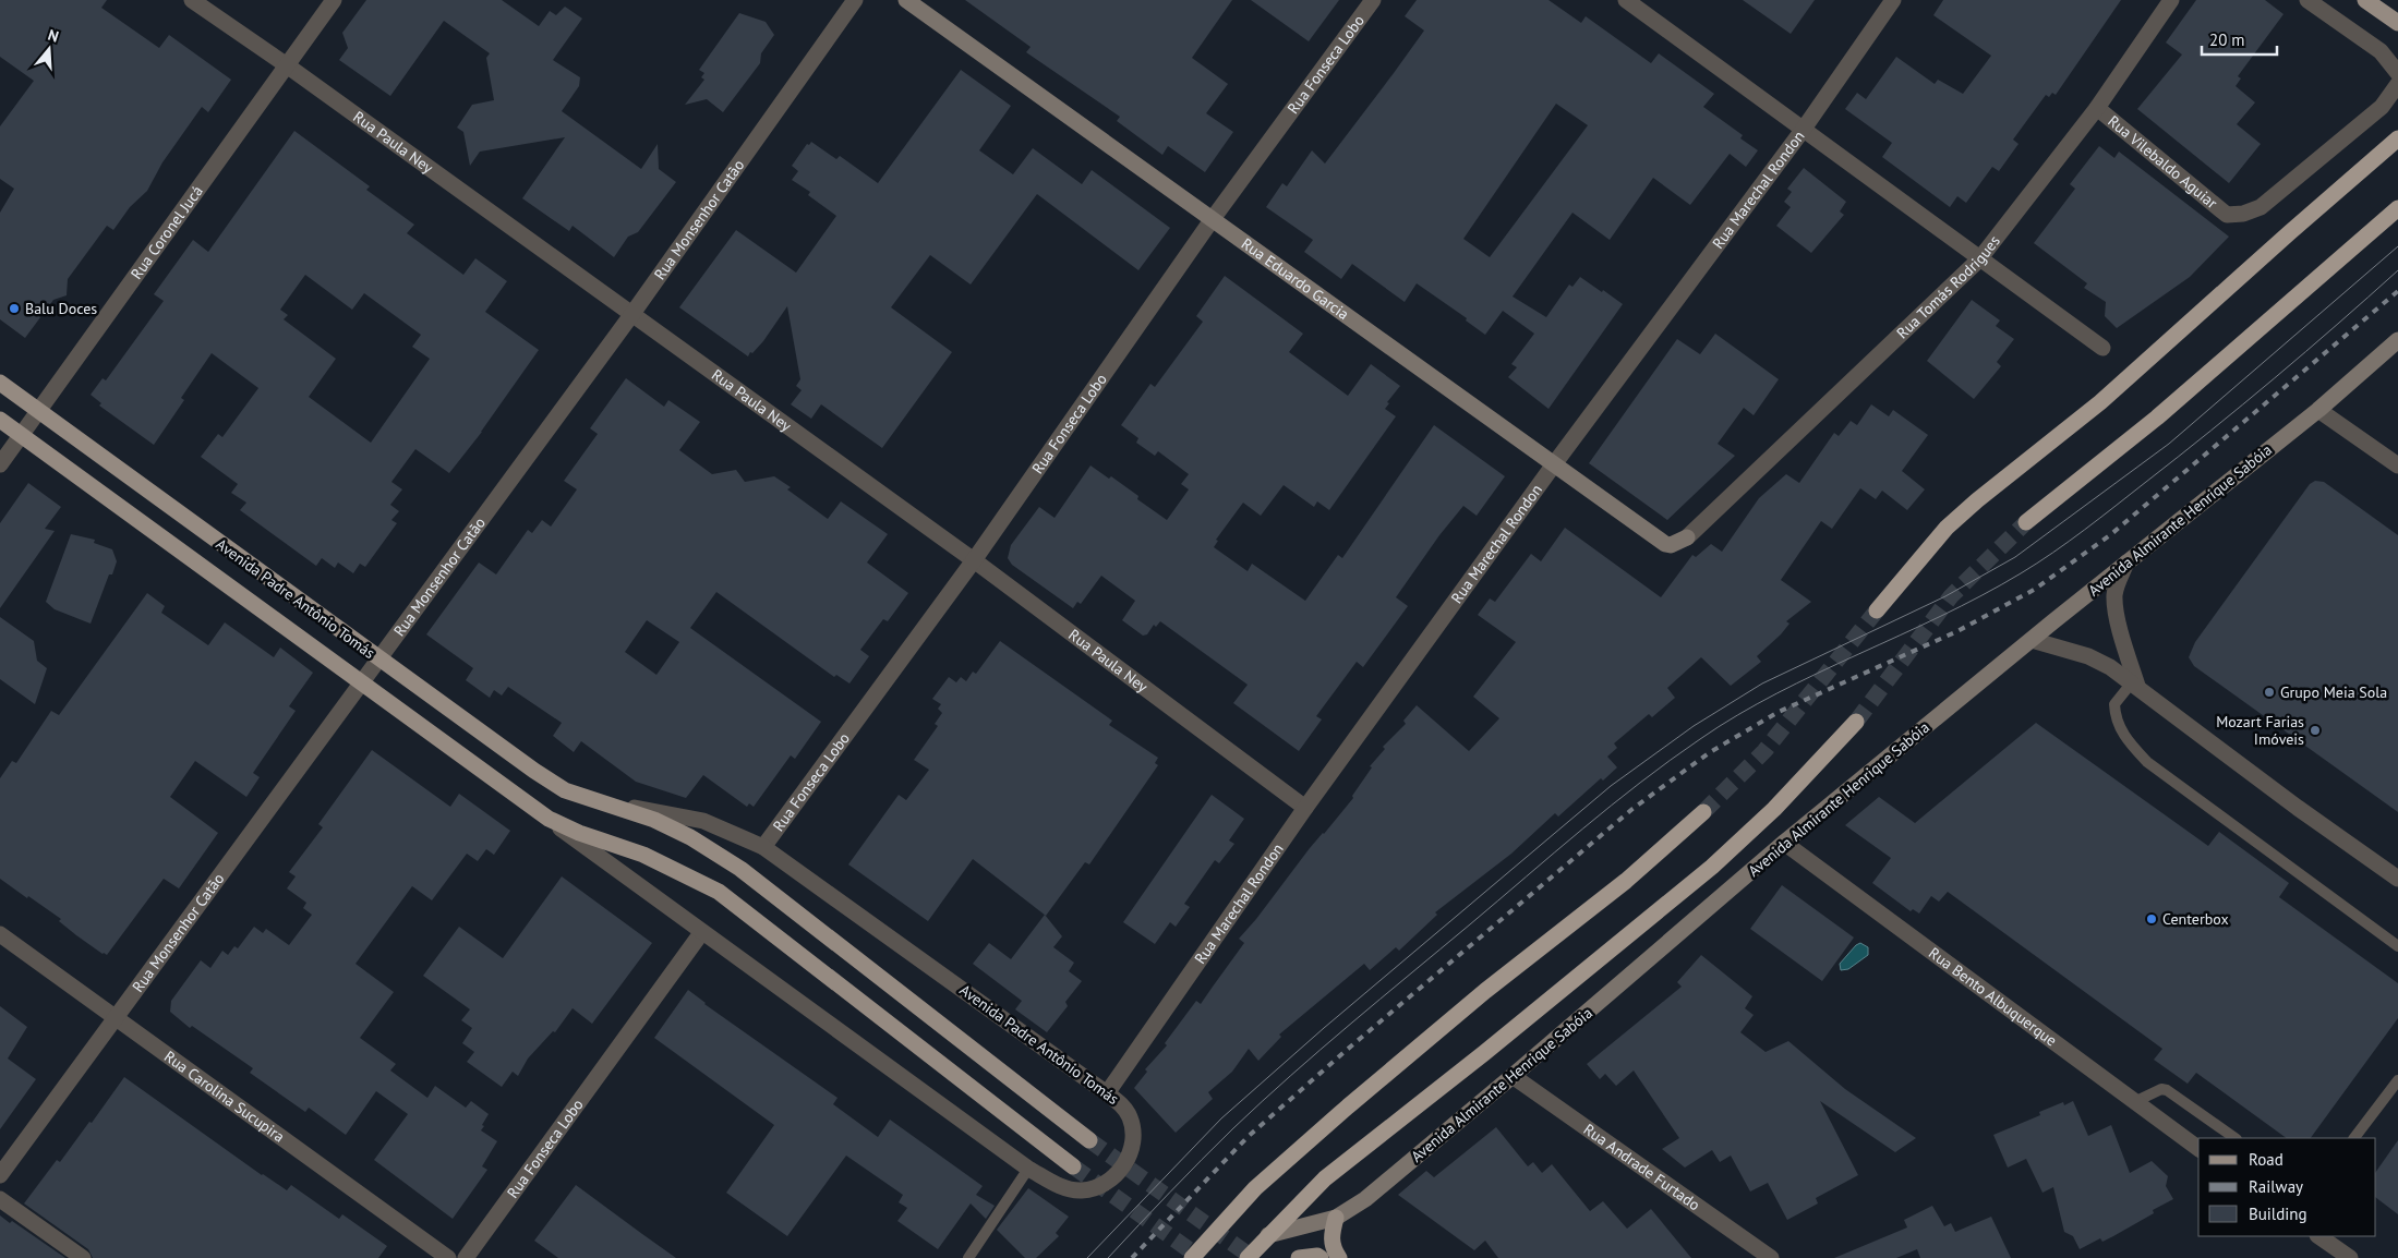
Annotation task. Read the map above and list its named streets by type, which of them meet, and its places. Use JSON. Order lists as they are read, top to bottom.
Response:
{
  "streets": {
    "highway": ["Avenida Almirante Henrique Sabóia"],
    "main road": ["Rua Eduardo Garcia", "Avenida Padre Antônio Tomás"],
    "street": [
      "Rua Fonseca Lobo",
      "Rua Paula Ney",
      "Rua Vilebaldo Aguiar",
      "Rua Marechal Rondon",
      "Rua Monsenhor Catão",
      "Rua Coronel Jucá",
      "Rua Tomás Rodrigues",
      "Rua Bento Albuquerque",
      "Rua Carolina Sucupira",
      "Rua Andrade Furtado"
    ]
  },
  "crossings": [
    ["Rua Fonseca Lobo", "Rua Paula Ney"],
    ["Rua Fonseca Lobo", "Rua Eduardo Garcia"],
    ["Rua Fonseca Lobo", "Avenida Padre Antônio Tomás"],
    ["Rua Paula Ney", "Rua Marechal Rondon"],
    ["Rua Paula Ney", "Rua Monsenhor Catão"],
    ["Rua Paula Ney", "Rua Coronel Jucá"],
    ["Rua Vilebaldo Aguiar", "Rua Tomás Rodrigues"],
    ["Rua Marechal Rondon", "Rua Eduardo Garcia"],
    ["Rua Marechal Rondon", "Avenida Padre Antônio Tomás"],
    ["Rua Monsenhor Catão", "Avenida Padre Antônio Tomás"],
    ["Rua Monsenhor Catão", "Rua Carolina Sucupira"],
    ["Rua Coronel Jucá", "Avenida Padre Antônio Tomás"],
    ["Rua Eduardo Garcia", "Rua Tomás Rodrigues"],
    ["Avenida Almirante Henrique Sabóia", "Rua Bento Albuquerque"],
    ["Avenida Almirante Henrique Sabóia", "Rua Andrade Furtado"]
  ],
  "places": [
    "Balu Doces",
    "Grupo Meia Sola",
    "Mozart Farias Imóveis",
    "Centerbox"
  ],
  "legend": ["Road", "Railway", "Building"],
  "scale_bar": "20 m",
  "north": "top"
}
